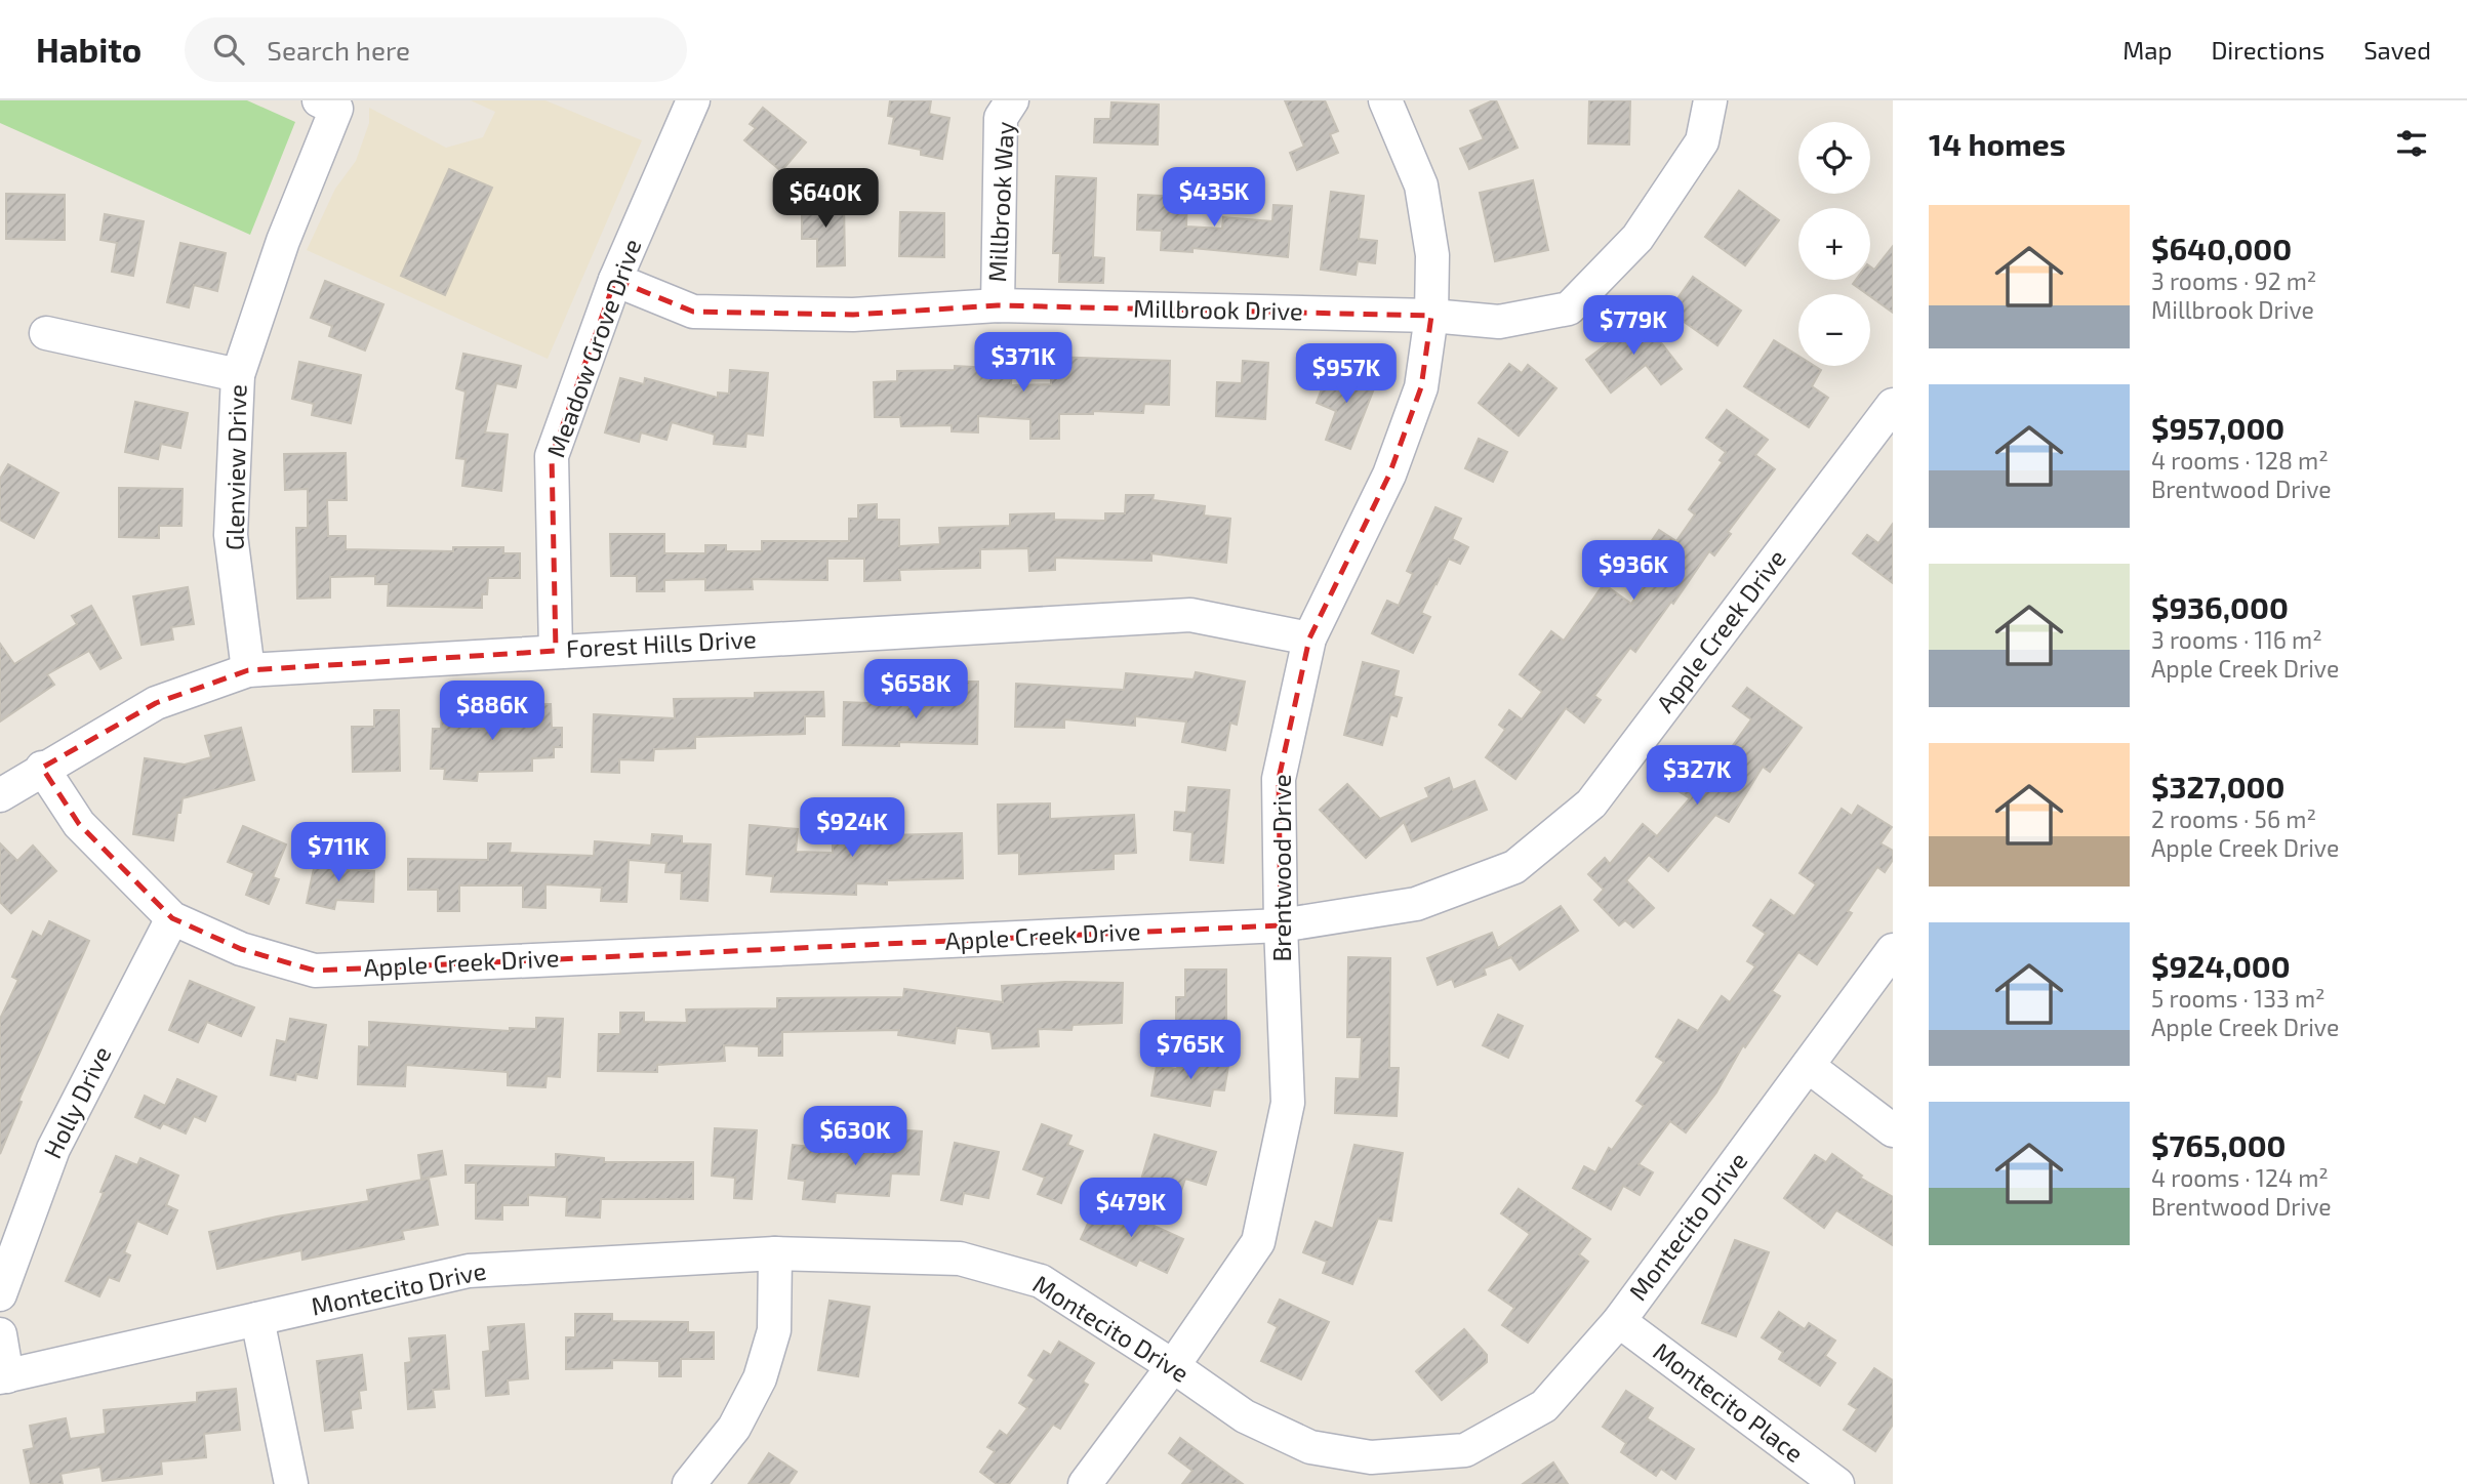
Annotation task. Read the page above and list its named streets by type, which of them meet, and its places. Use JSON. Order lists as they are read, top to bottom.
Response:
{
  "streets": {
    "street": [
      "Millbrook Way",
      "Millbrook Drive",
      "Meadow Grove Drive",
      "Glenview Drive",
      "Apple Creek Drive",
      "Forest Hills Drive",
      "Brentwood Drive",
      "Holly Drive",
      "Montecito Drive",
      "Montecito Place"
    ]
  },
  "crossings": [
    ["Millbrook Way", "Millbrook Drive"],
    ["Millbrook Drive", "Meadow Grove Drive"],
    ["Millbrook Drive", "Brentwood Drive"],
    ["Meadow Grove Drive", "Forest Hills Drive"],
    ["Glenview Drive", "Forest Hills Drive"],
    ["Apple Creek Drive", "Forest Hills Drive"],
    ["Apple Creek Drive", "Brentwood Drive"],
    ["Apple Creek Drive", "Holly Drive"],
    ["Forest Hills Drive", "Brentwood Drive"],
    ["Brentwood Drive", "Montecito Drive"],
    ["Montecito Drive", "Montecito Place"]
  ],
  "page": {
    "header": "Habito",
    "search": "Search here",
    "nav": ["Map", "Directions", "Saved"],
    "heading": "14 homes",
    "map_buttons": ["+", "−"],
    "price": [
      "$435K",
      "$640K",
      "$779K",
      "$371K",
      "$957K",
      "$936K",
      "$658K",
      "$886K",
      "$327K",
      "$924K",
      "$711K",
      "$765K",
      "$630K",
      "$479K"
    ],
    "list": [
      {
        "name": "$640,000",
        "note": "3 rooms · 92 m² · Millbrook Drive"
      },
      {
        "name": "$957,000",
        "note": "4 rooms · 128 m² · Brentwood Drive"
      },
      {
        "name": "$936,000",
        "note": "3 rooms · 116 m² · Apple Creek Drive"
      },
      {
        "name": "$327,000",
        "note": "2 rooms · 56 m² · Apple Creek Drive"
      },
      {
        "name": "$924,000",
        "note": "5 rooms · 133 m² · Apple Creek Drive"
      },
      {
        "name": "$765,000",
        "note": "4 rooms · 124 m² · Brentwood Drive"
      }
    ]
  }
}
